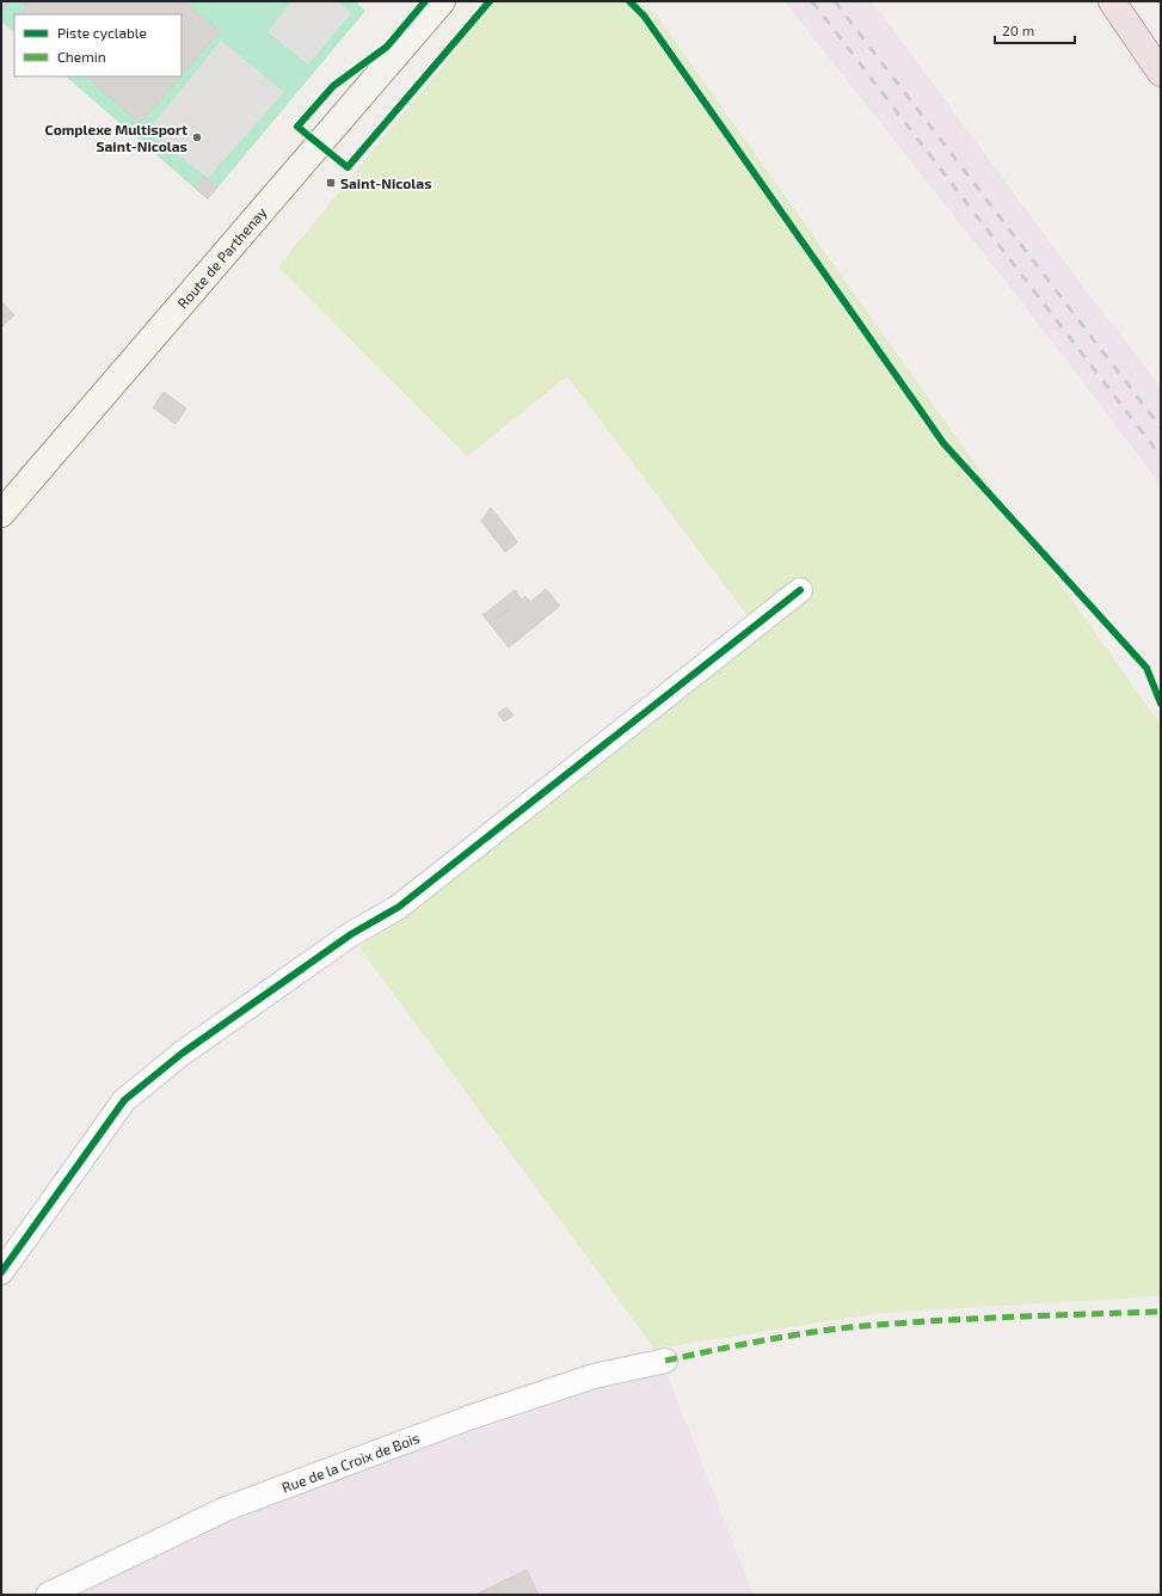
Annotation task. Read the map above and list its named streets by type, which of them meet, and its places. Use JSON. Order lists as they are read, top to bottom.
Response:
{
  "streets": {
    "main road": ["Route de Parthenay"],
    "street": ["Rue de la Croix de Bois"]
  },
  "places": {
    "other": ["Complexe Multisport Saint-Nicolas"],
    "transit": ["Saint-Nicolas"]
  },
  "legend": ["Piste cyclable", "Chemin"],
  "scale_bar": "20 m"
}
